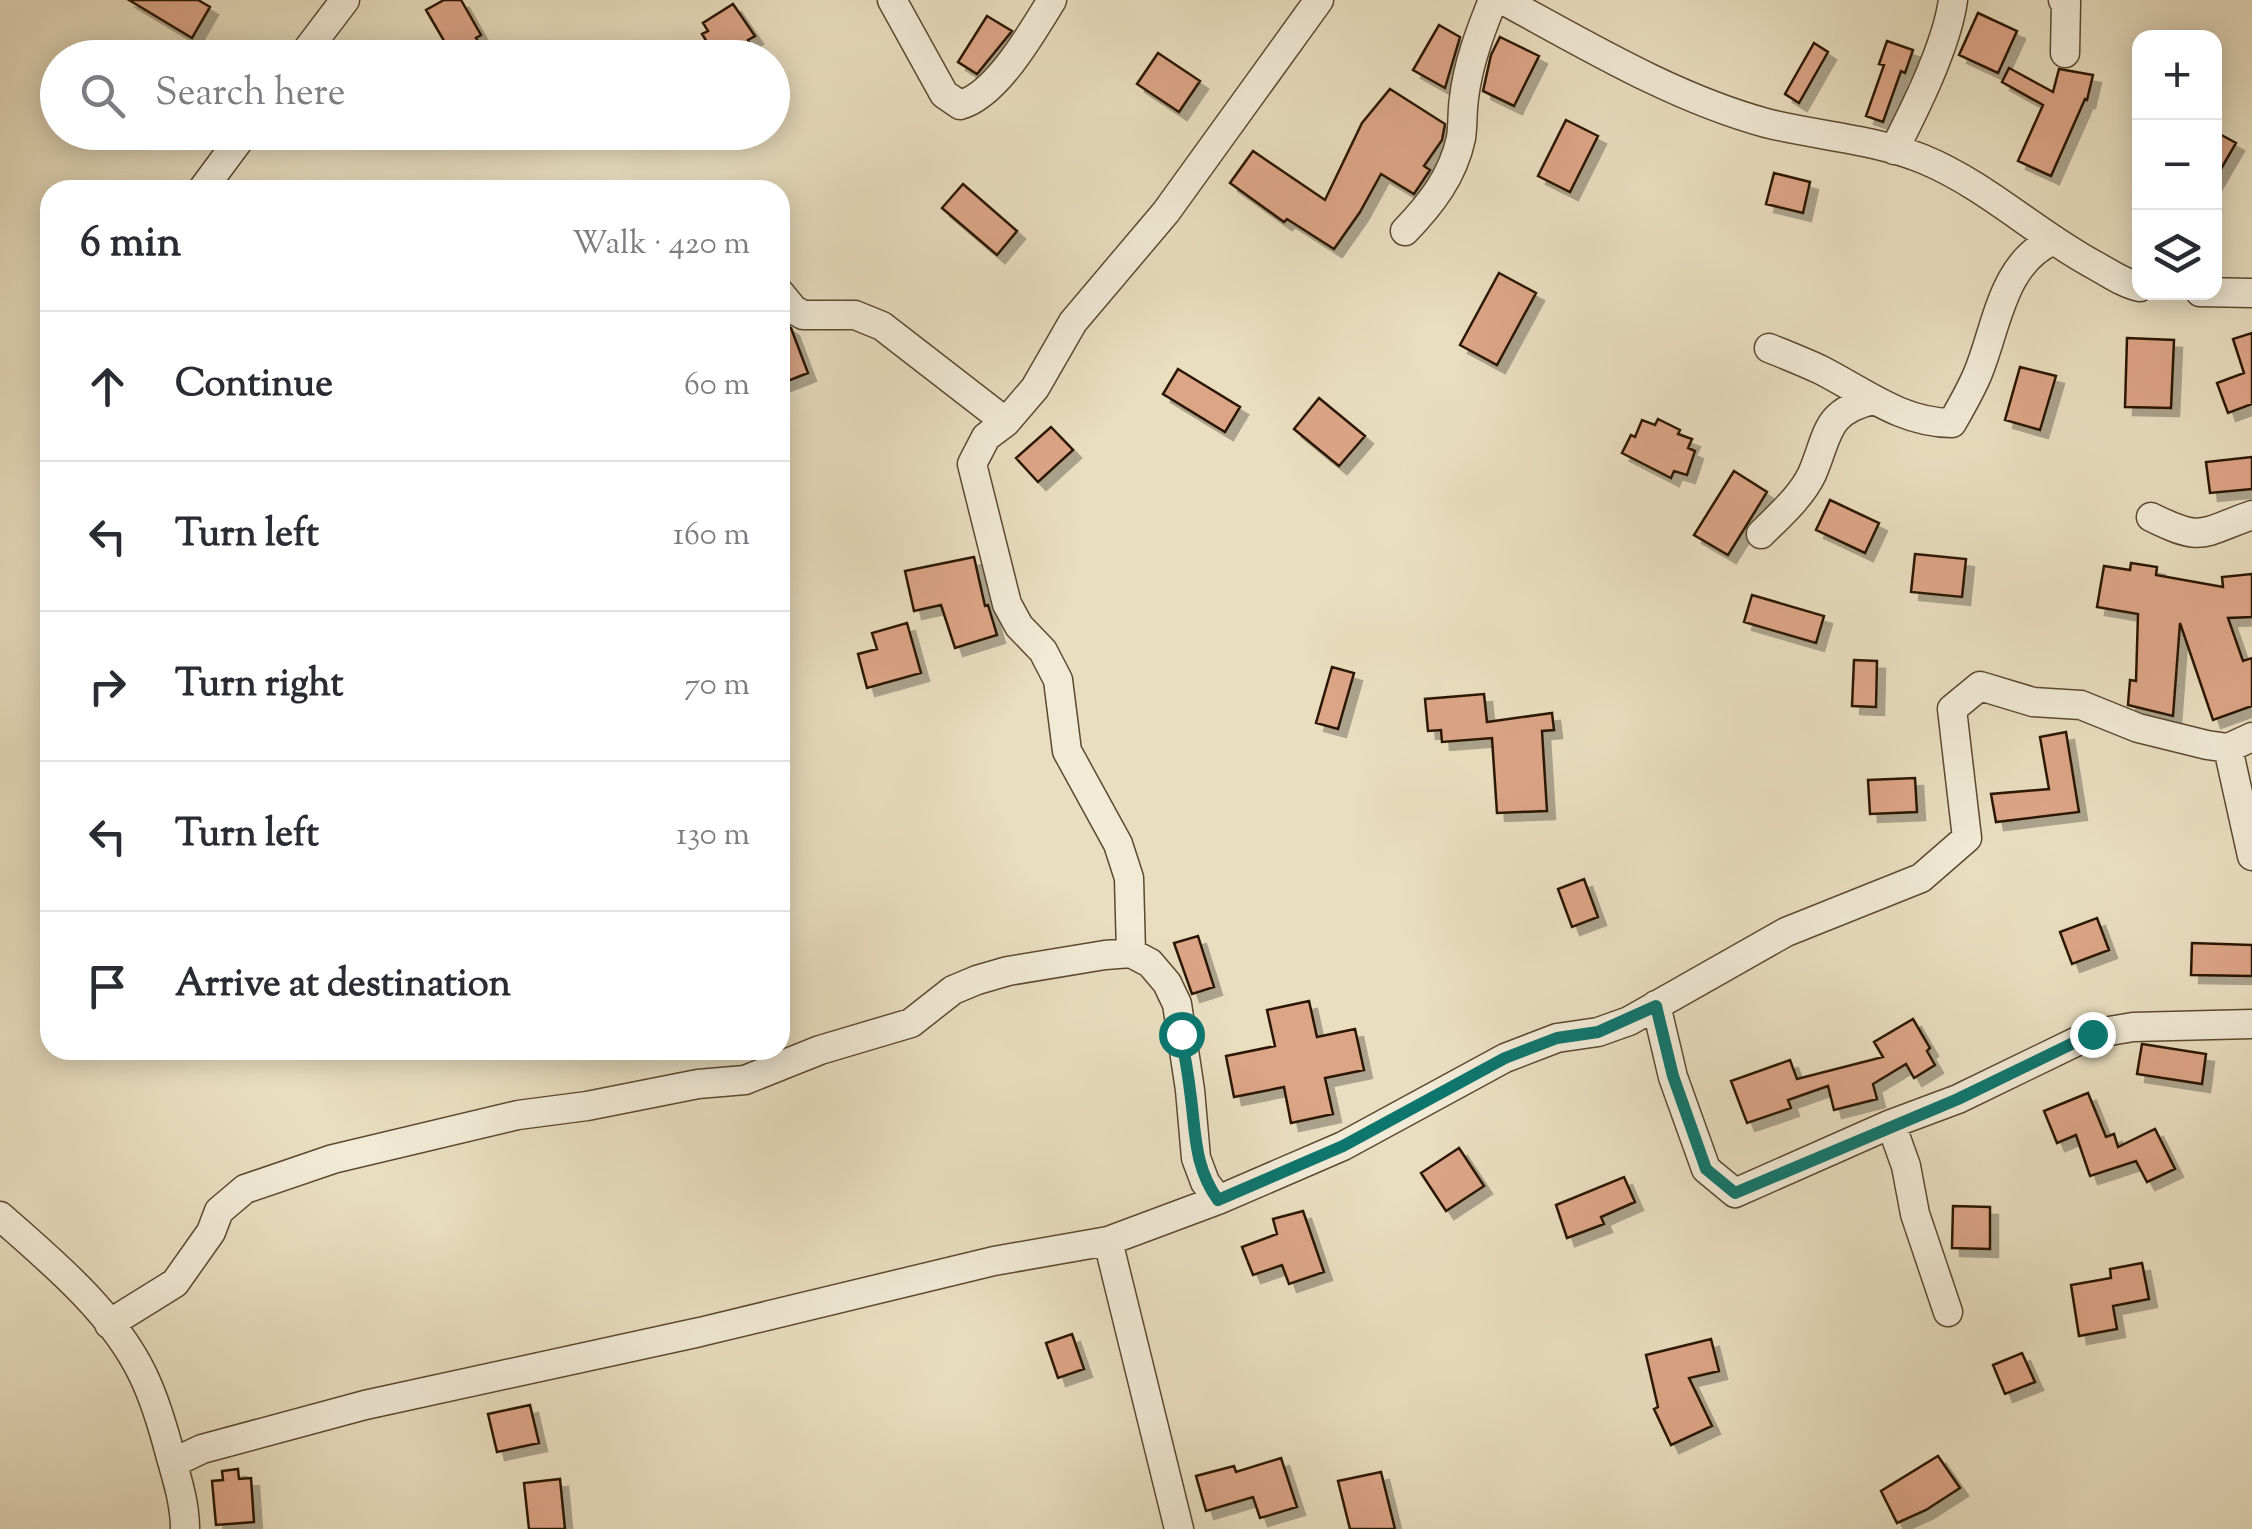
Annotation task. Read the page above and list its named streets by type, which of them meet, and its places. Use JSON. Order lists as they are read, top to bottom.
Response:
{
  "page": {
    "map_buttons": ["+", "−"],
    "search": "Search here",
    "heading": ["6 min", "Walk · 420 m"],
    "list": [
      ["Continue", "60 m"],
      ["Turn left", "160 m"],
      ["Turn right", "70 m"],
      ["Turn left", "130 m"],
      "Arrive at destination"
    ]
  }
}
